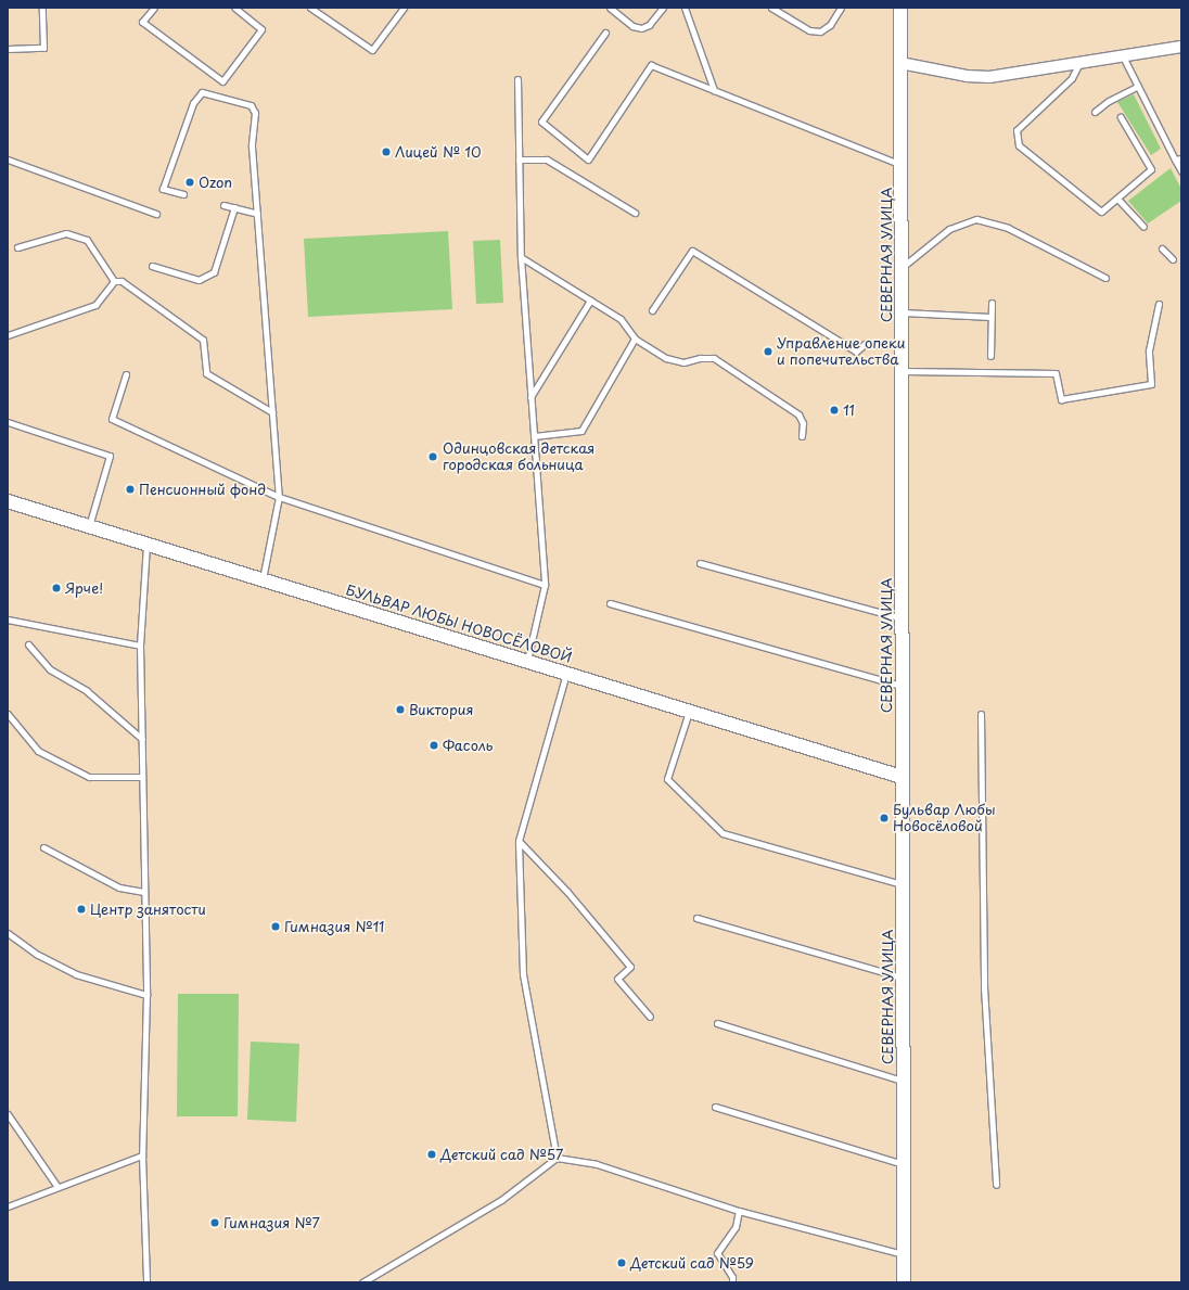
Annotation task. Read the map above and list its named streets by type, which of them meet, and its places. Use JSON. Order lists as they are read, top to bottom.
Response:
{
  "streets": {
    "street": ["СЕВЕРНАЯ УЛИЦА", "БУЛЬВАР ЛЮБЫ НОВОСЁЛОВОЙ"]
  },
  "crossings": [
    ["СЕВЕРНАЯ УЛИЦА", "БУЛЬВАР ЛЮБЫ НОВОСЁЛОВОЙ"]
  ],
  "places": [
    "Лицей № 10",
    "Ozon",
    "Управление опеки и попечительства",
    "11",
    "Одинцовская детская городская больница",
    "Пенсионный фонд",
    "Ярче!",
    "Виктория",
    "Фасоль",
    "Бульвар Любы Новосёловой",
    "Центр занятости",
    "Гимназия №11",
    "Детский сад №57",
    "Гимназия №7",
    "Детский сад №59"
  ]
}
